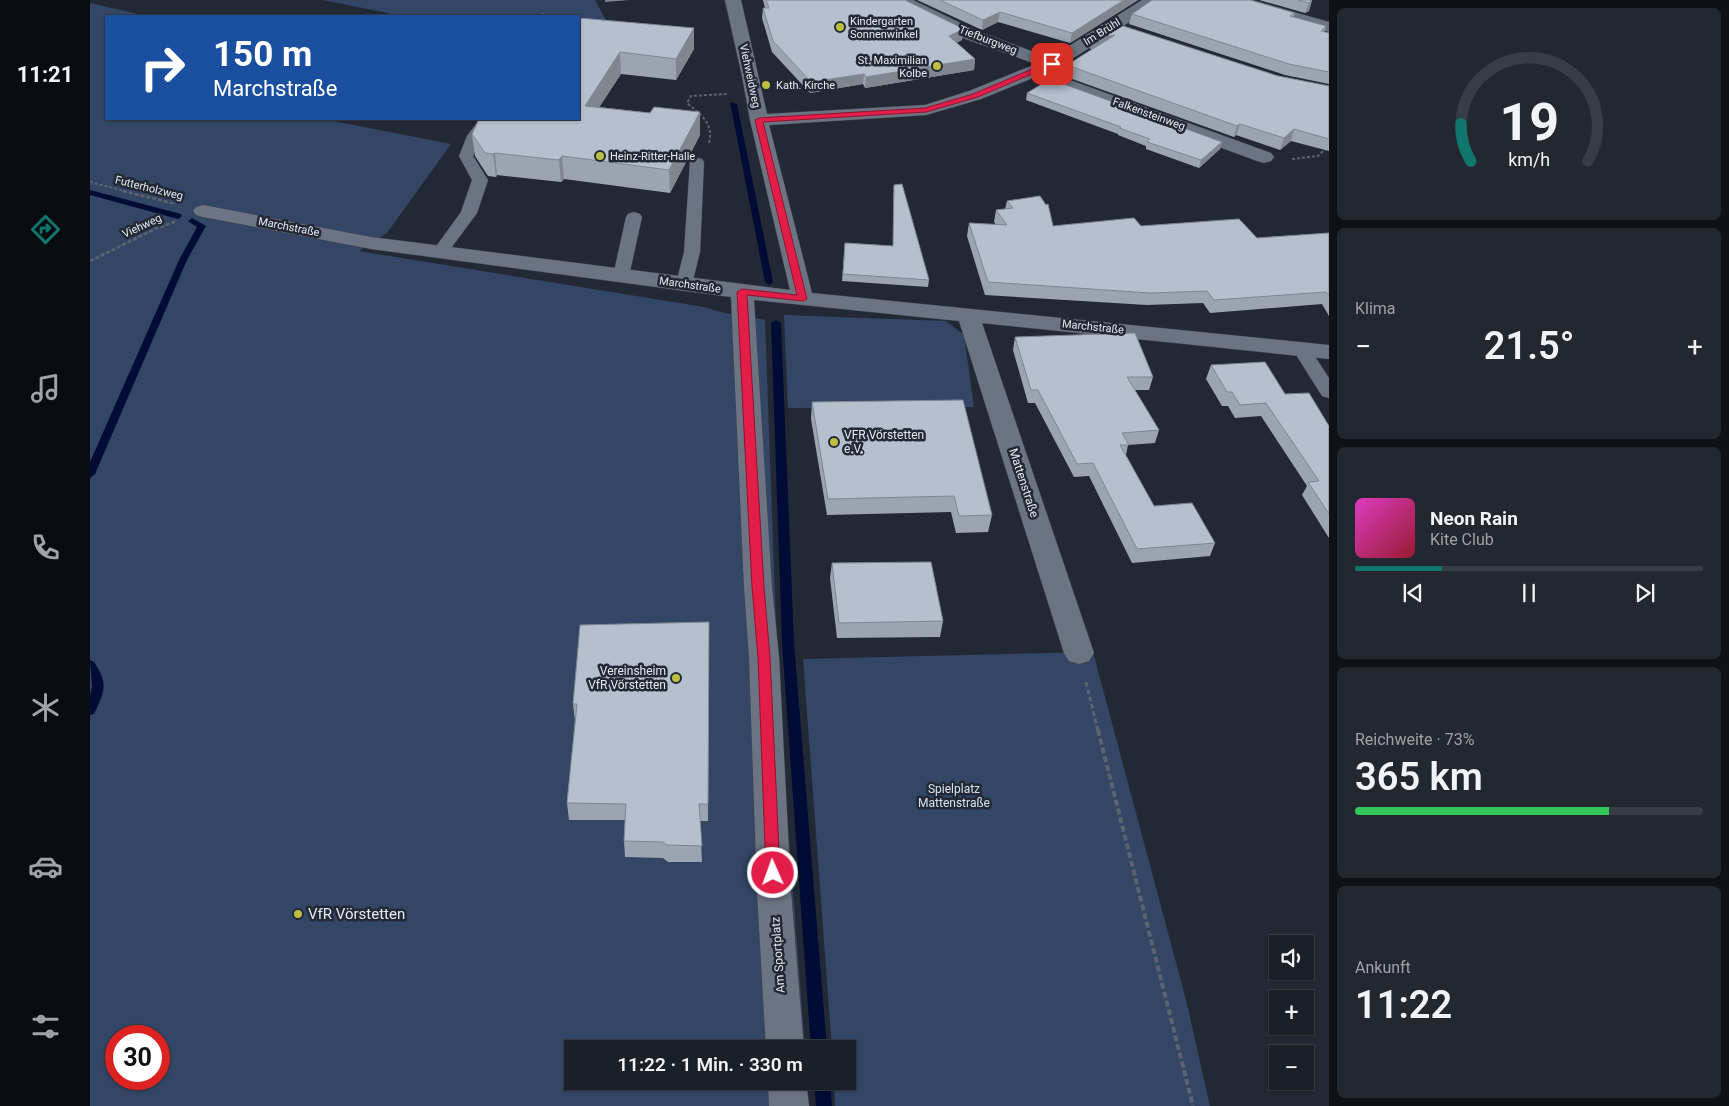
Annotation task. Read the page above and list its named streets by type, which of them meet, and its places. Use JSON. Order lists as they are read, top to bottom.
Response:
{
  "streets": {
    "street": [
      "Im Brühl",
      "Tiefburgweg",
      "Viehweidweg",
      "Falkensteinweg",
      "Marchstraße",
      "Mattenstraße",
      "Am Sportplatz"
    ],
    "path": ["Futterholzweg", "Viehweg"]
  },
  "crossings": [
    ["Im Brühl", "Tiefburgweg"],
    ["Im Brühl", "Viehweidweg"],
    ["Im Brühl", "Falkensteinweg"],
    ["Viehweidweg", "Marchstraße"],
    ["Futterholzweg", "Viehweg"],
    ["Futterholzweg", "Marchstraße"],
    ["Viehweg", "Marchstraße"],
    ["Marchstraße", "Mattenstraße"],
    ["Marchstraße", "Am Sportplatz"]
  ],
  "parks": ["Spielplatz Mattenstraße"],
  "places": [
    "Kindergarten Sonnenwinkel",
    "St. Maximilian Kolbe",
    "Kath. Kirche",
    "Heinz-Ritter-Halle",
    "VFR Vörstetten e.V.",
    "Vereinsheim VfR Vörstetten",
    "VfR Vörstetten"
  ],
  "page": {
    "tabs": "11:21",
    "turn": ["150 m", "Marchstraße"],
    "tile": [
      "Klima",
      ["Reichweite · 73%", "365 km"],
      ["Ankunft", "11:22"]
    ],
    "heat": ["−", "21.5°", "+"],
    "song": ["Neon Rain", "Kite Club"],
    "map_buttons": ["+", "−"],
    "limit": "30",
    "trip": "11:22 · 1 Min. · 330 m",
    "gauge": ["19", "km/h"]
  }
}
